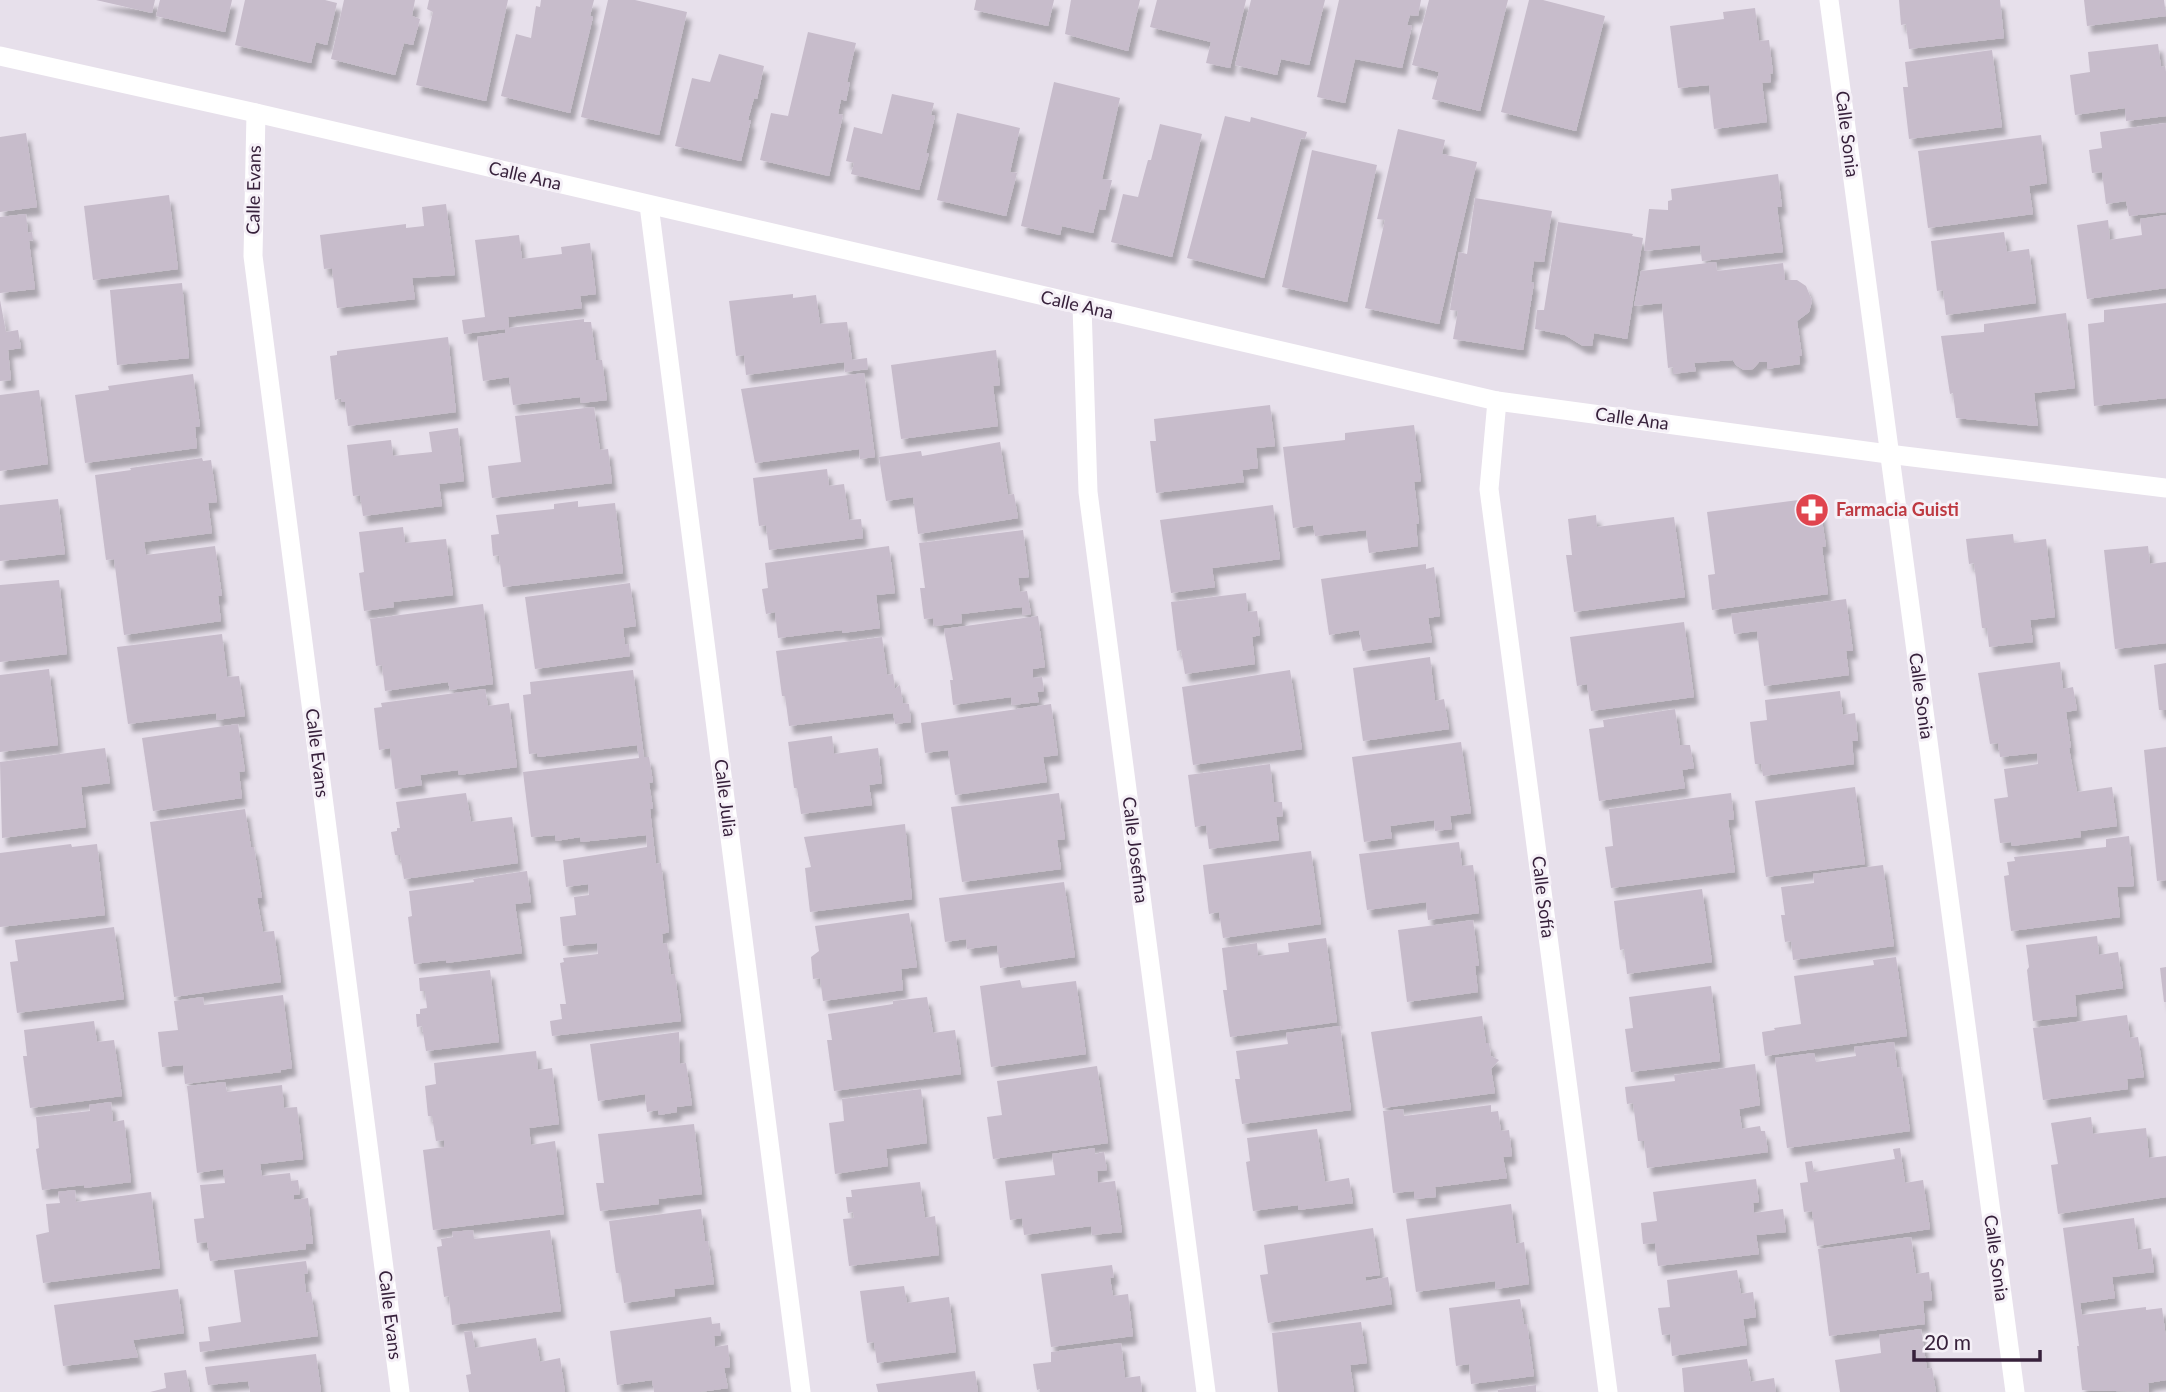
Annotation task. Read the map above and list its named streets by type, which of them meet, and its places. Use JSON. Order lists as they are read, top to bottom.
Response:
{
  "streets": {
    "street": [
      "Calle Sonia",
      "Calle Ana",
      "Calle Evans",
      "Calle Julia",
      "Calle Josefina",
      "Calle Sofía"
    ]
  },
  "crossings": [
    ["Calle Sonia", "Calle Ana"],
    ["Calle Ana", "Calle Evans"],
    ["Calle Ana", "Calle Julia"],
    ["Calle Ana", "Calle Josefina"],
    ["Calle Ana", "Calle Sofía"]
  ],
  "places": {
    "pharmacy": ["Farmacia Guisti"]
  },
  "scale_bar": "20 m"
}
